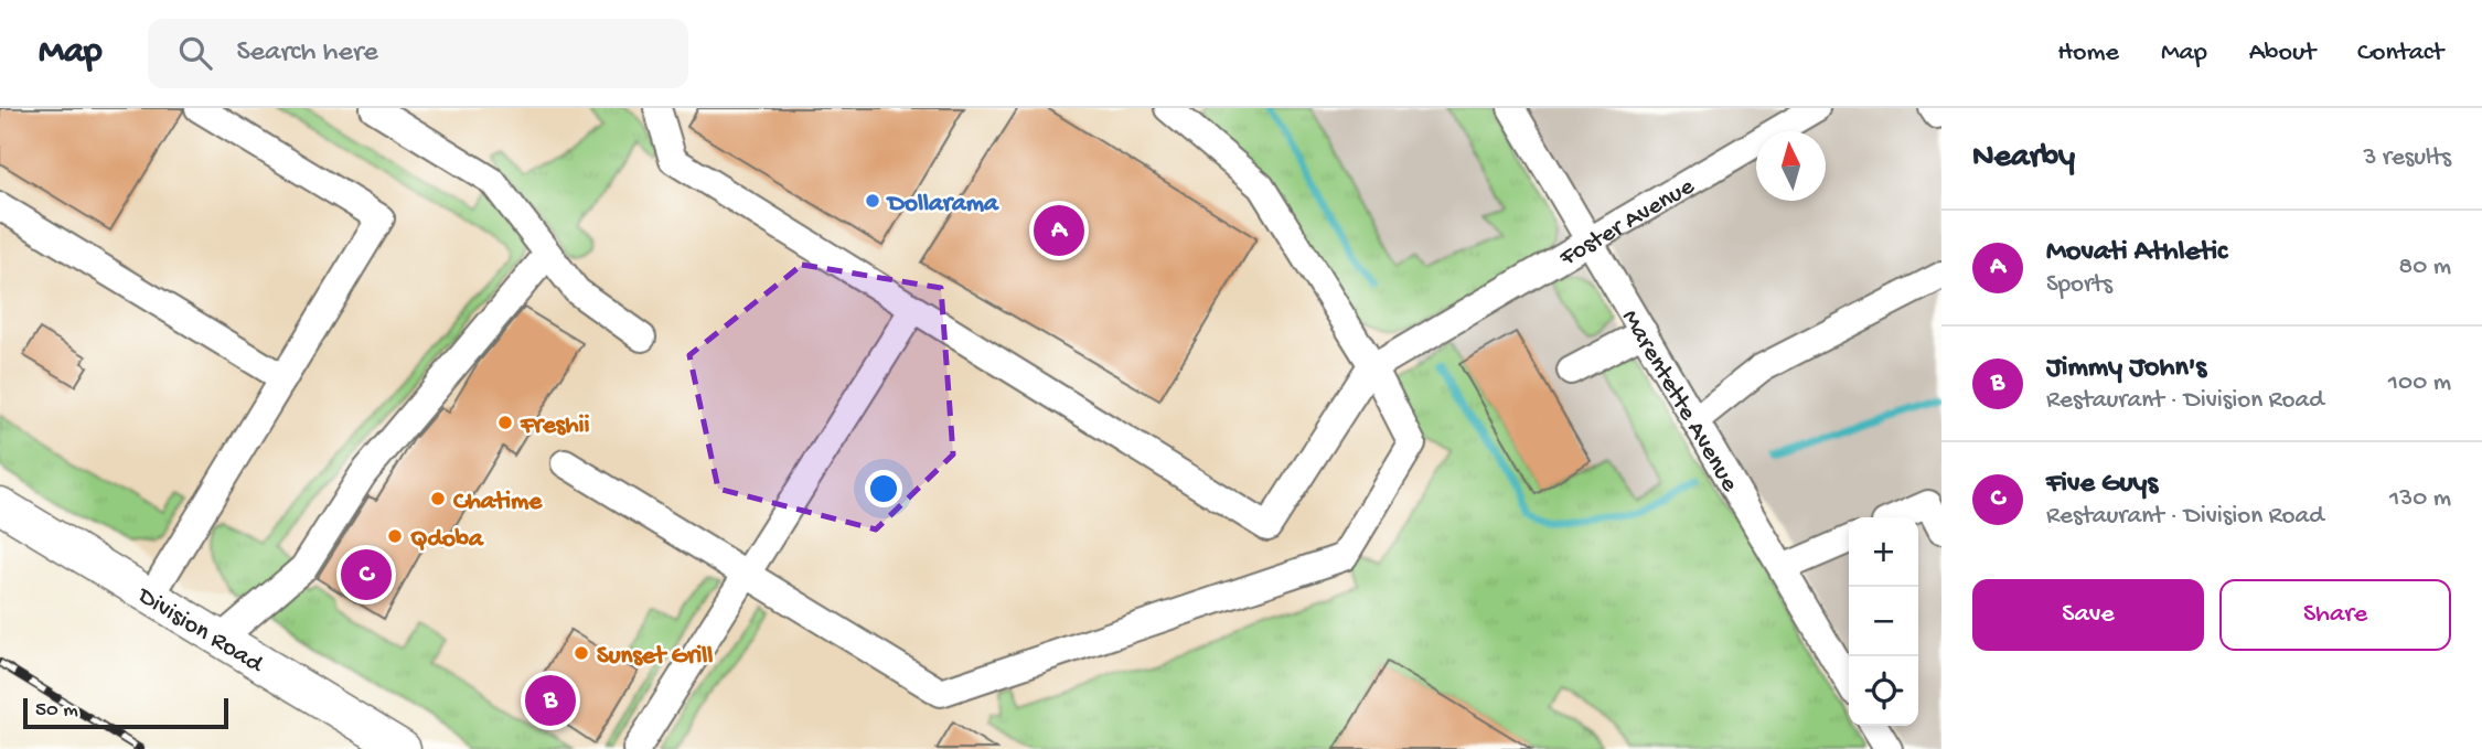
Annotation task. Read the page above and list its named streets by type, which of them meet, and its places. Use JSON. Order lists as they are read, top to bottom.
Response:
{
  "streets": {
    "main road": ["Division Road"],
    "street": ["Foster Avenue", "Marentette Avenue"]
  },
  "crossings": [
    ["Foster Avenue", "Marentette Avenue"]
  ],
  "places": [
    "Dollarama",
    "Freshii",
    "Chatime",
    "Qdoba",
    "Sunset Grill"
  ],
  "scale_bar": "50 m",
  "north": "top",
  "page": {
    "header": "Map",
    "search": "Search here",
    "nav": [
      "Home",
      "Map",
      "About",
      "Contact"
    ],
    "heading": ["Nearby", "3 results"],
    "pins": ["A", "C", "B"],
    "list": [
      {
        "mark": "A",
        "name": "Movati Athletic",
        "note": "Sports",
        "value": "80 m"
      },
      {
        "mark": "B",
        "name": "Jimmy John's",
        "note": "Restaurant · Division Road",
        "value": "100 m"
      },
      {
        "mark": "C",
        "name": "Five Guys",
        "note": "Restaurant · Division Road",
        "value": "130 m"
      }
    ],
    "map_buttons": ["+", "−"],
    "buttons": ["Save", "Share"],
    "scale": "50 m"
  }
}
